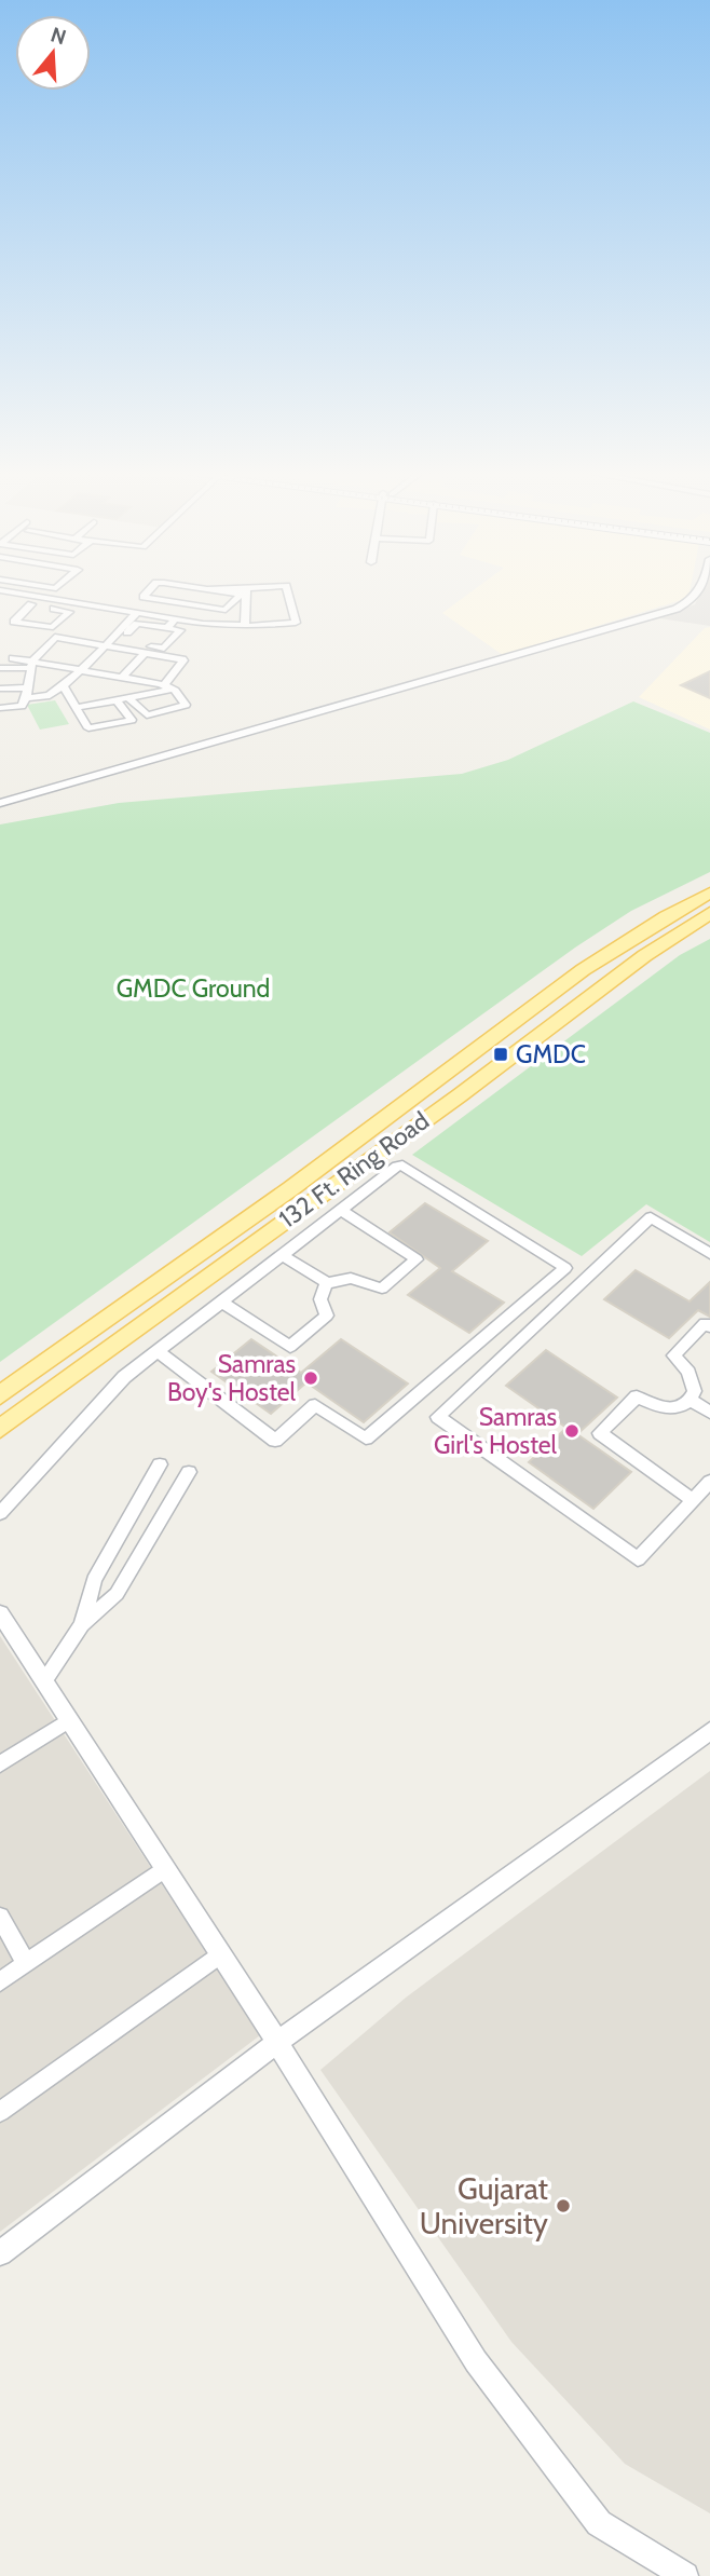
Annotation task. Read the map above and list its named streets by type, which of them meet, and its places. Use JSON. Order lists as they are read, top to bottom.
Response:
{
  "streets": {
    "main road": ["132 Ft. Ring Road"]
  },
  "parks": ["GMDC Ground"],
  "places": {
    "transit": ["GMDC"],
    "other": ["Samras Boy's Hostel", "Samras Girl's Hostel", "Gujarat University"]
  },
  "north": "top"
}
